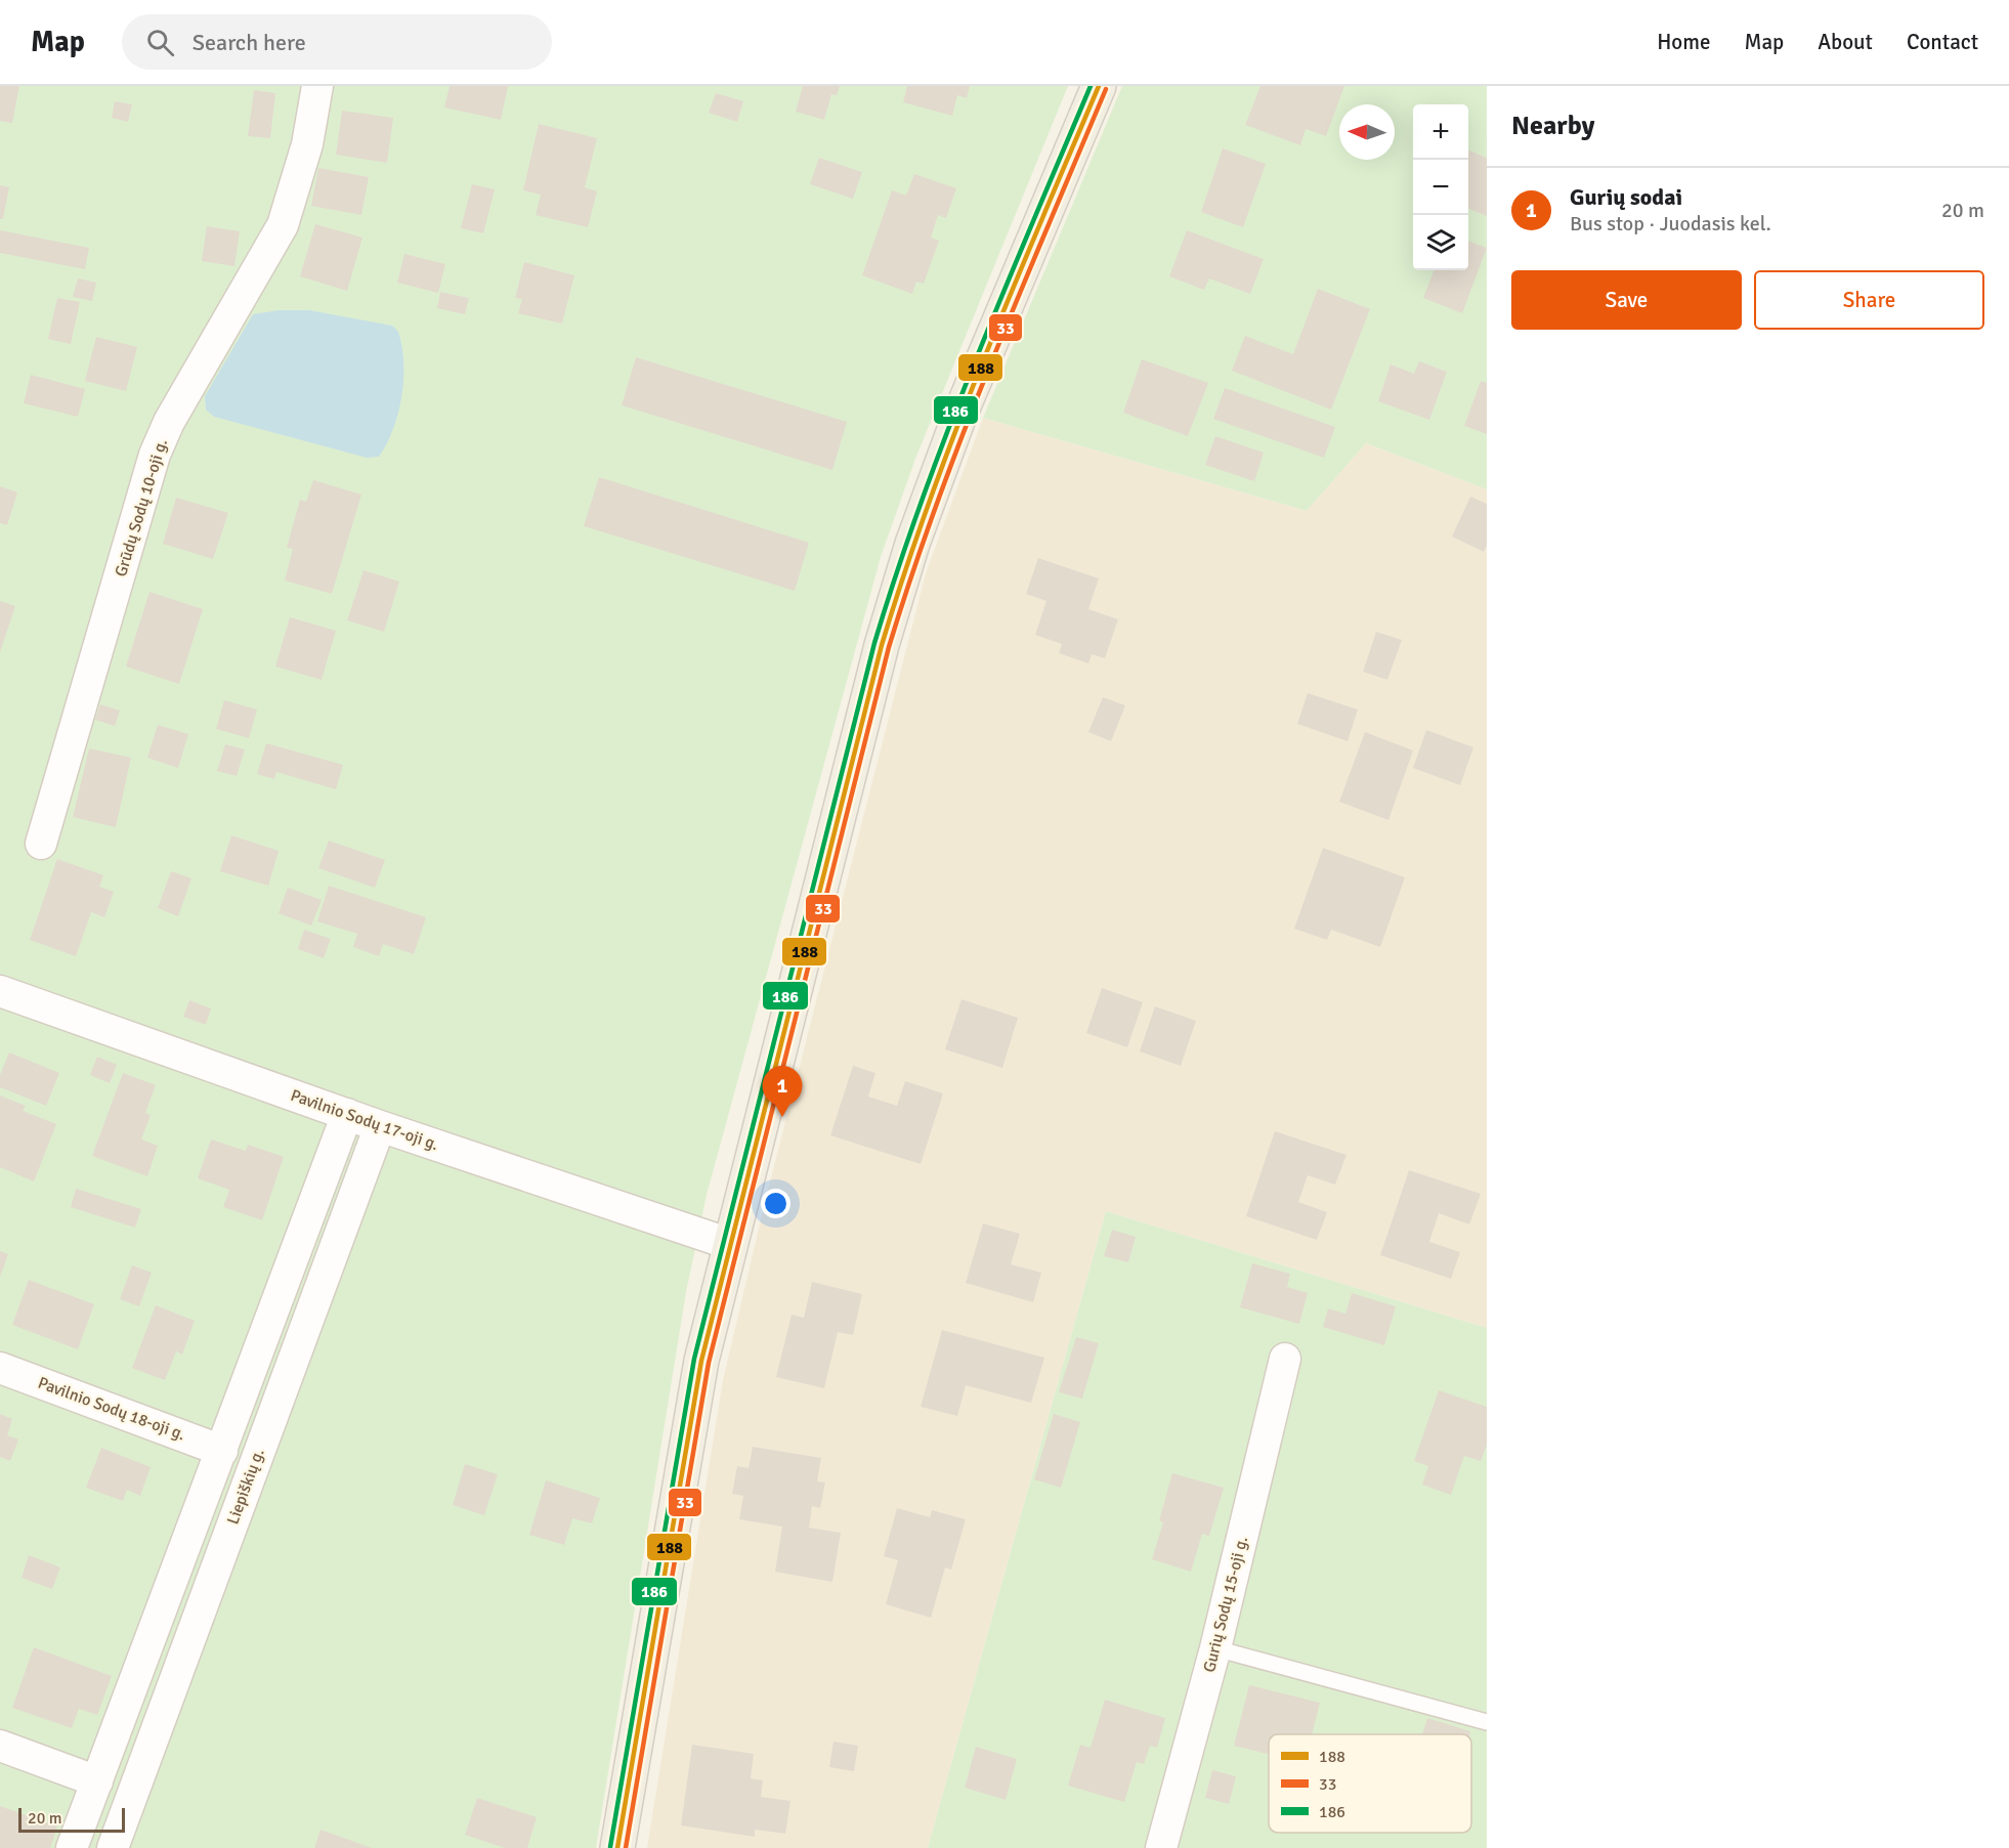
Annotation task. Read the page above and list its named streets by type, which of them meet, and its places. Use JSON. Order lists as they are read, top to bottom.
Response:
{
  "streets": {
    "street": [
      "Grūdų Sodų 10-oji g.",
      "Pavilnio Sodų 17-oji g.",
      "Pavilnio Sodų 18-oji g.",
      "Liepiškių g.",
      "Gurių Sodų 15-oji g."
    ]
  },
  "crossings": [
    ["Pavilnio Sodų 17-oji g.", "Liepiškių g."]
  ],
  "lines": ["transit line 188", "transit line 186", "transit line 33"],
  "legend": ["188", "33", "186"],
  "scale_bar": "20 m",
  "north": "left",
  "page": {
    "header": "Map",
    "search": "Search here",
    "nav": [
      "Home",
      "Map",
      "About",
      "Contact"
    ],
    "heading": "Nearby",
    "map_buttons": ["+", "−"],
    "list": [
      {
        "mark": "1",
        "name": "Gurių sodai",
        "note": "Bus stop · Juodasis kel.",
        "value": "20 m"
      }
    ],
    "buttons": ["Save", "Share"],
    "pins": "1",
    "scale": "20 m"
  }
}
